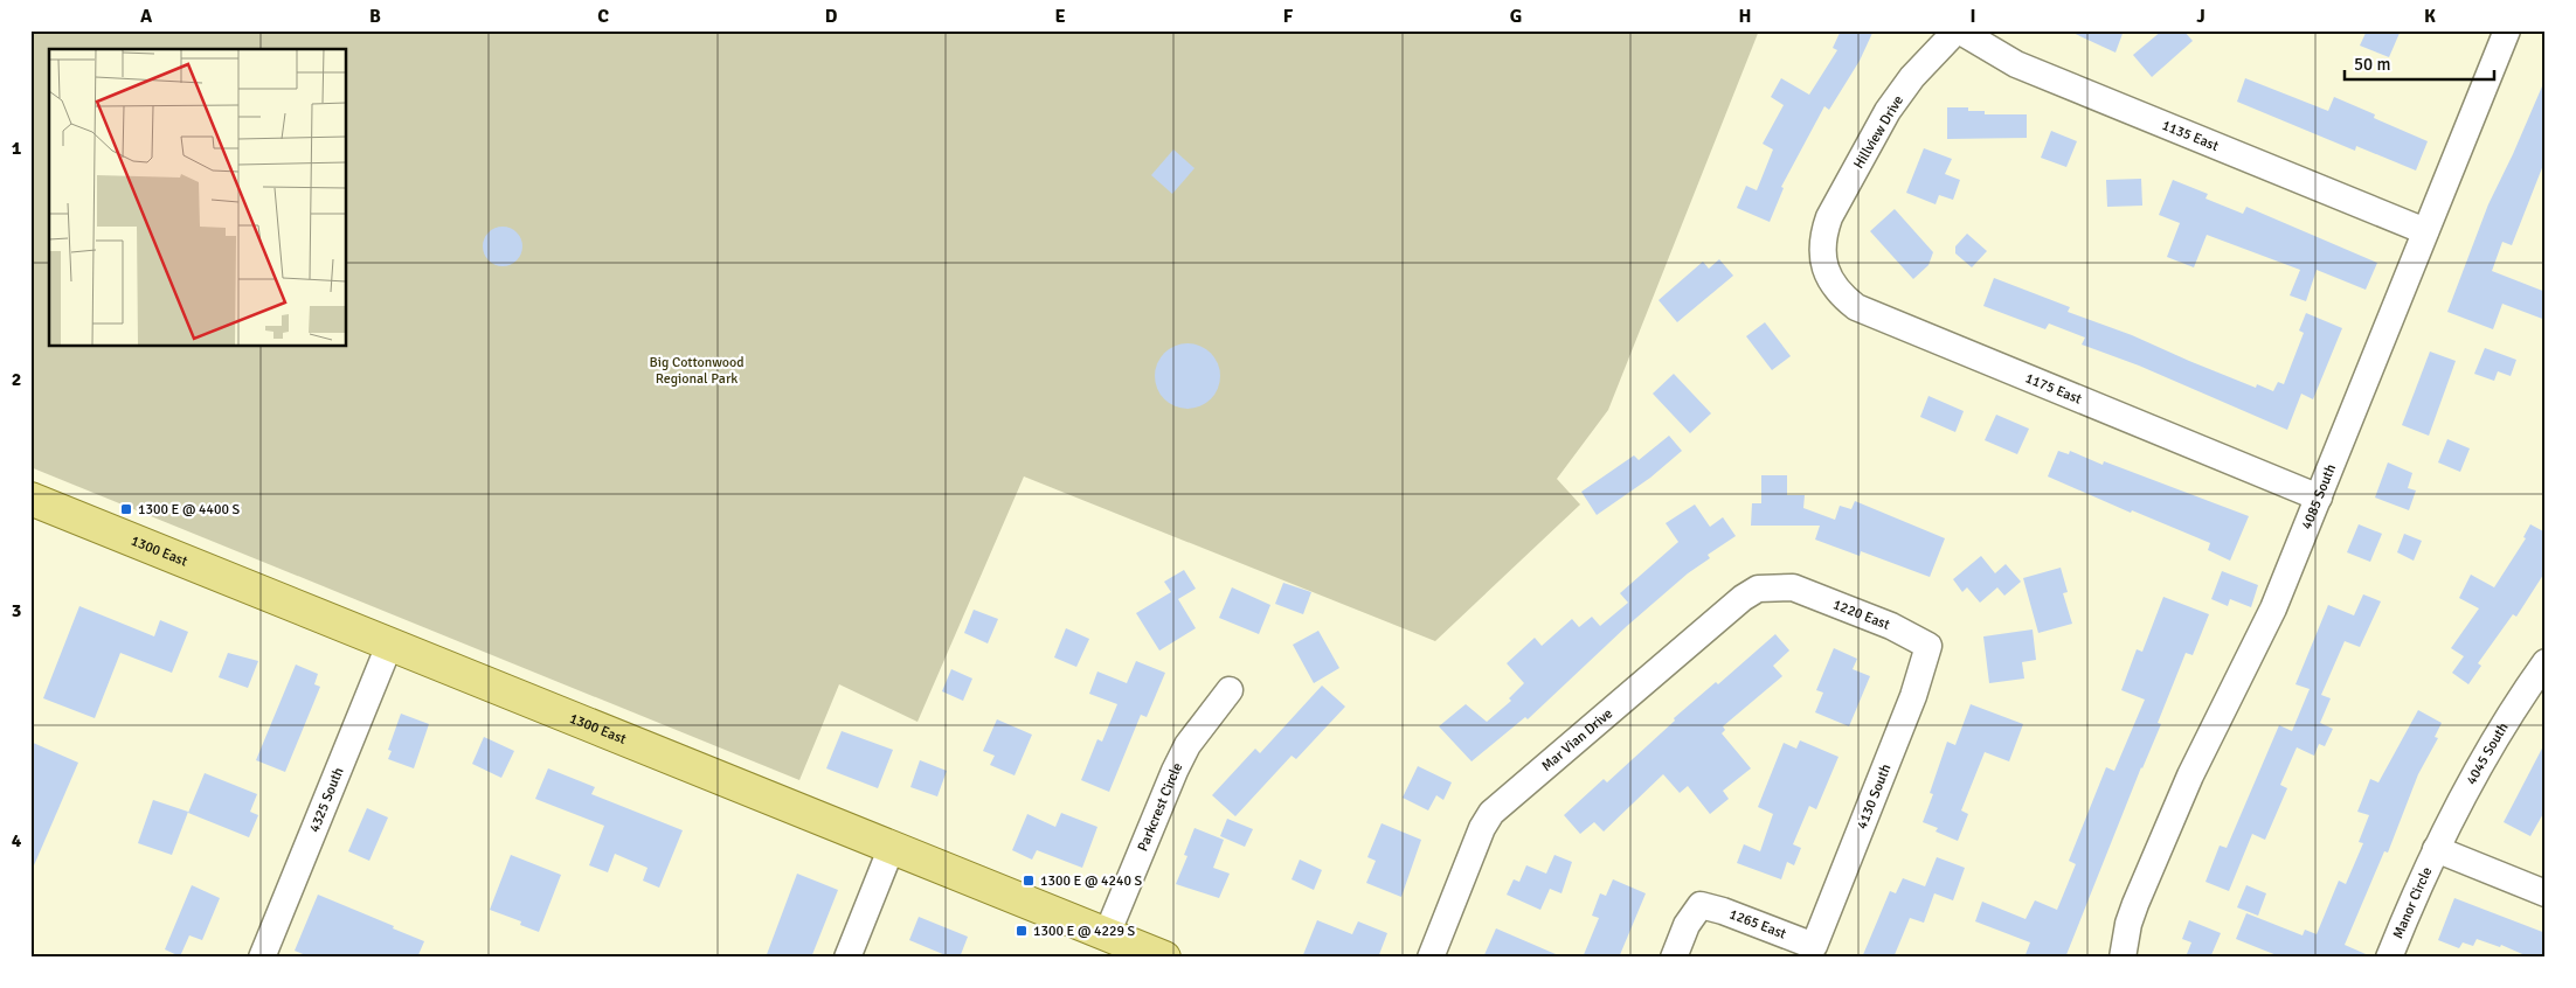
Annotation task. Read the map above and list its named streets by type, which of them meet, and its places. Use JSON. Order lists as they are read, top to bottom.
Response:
{
  "streets": {
    "main road": ["1300 East"],
    "street": [
      "Hillview Drive",
      "1135 East",
      "1175 East",
      "4085 South",
      "1220 East",
      "Mar Vian Drive",
      "4045 South",
      "4130 South",
      "4325 South",
      "Parkcrest Circle",
      "Manor Circle",
      "1265 East"
    ]
  },
  "crossings": [
    ["Hillview Drive", "1135 East"],
    ["Hillview Drive", "1175 East"],
    ["1135 East", "4085 South"],
    ["1175 East", "4085 South"],
    ["1300 East", "4325 South"],
    ["1300 East", "Parkcrest Circle"],
    ["1220 East", "Mar Vian Drive"],
    ["1220 East", "4130 South"],
    ["4045 South", "Manor Circle"],
    ["4130 South", "1265 East"]
  ],
  "parks": ["Big Cottonwood Regional Park"],
  "places": {
    "transit": ["1300 E @ 4400 S", "1300 E @ 4240 S", "1300 E @ 4229 S"]
  },
  "scale_bar": "50 m",
  "grid": {
    "columns": [
      "A",
      "B",
      "C",
      "D",
      "E",
      "F",
      "G",
      "H",
      "I",
      "J",
      "K"
    ],
    "rows": [
      "1",
      "2",
      "3",
      "4"
    ]
  }
}
